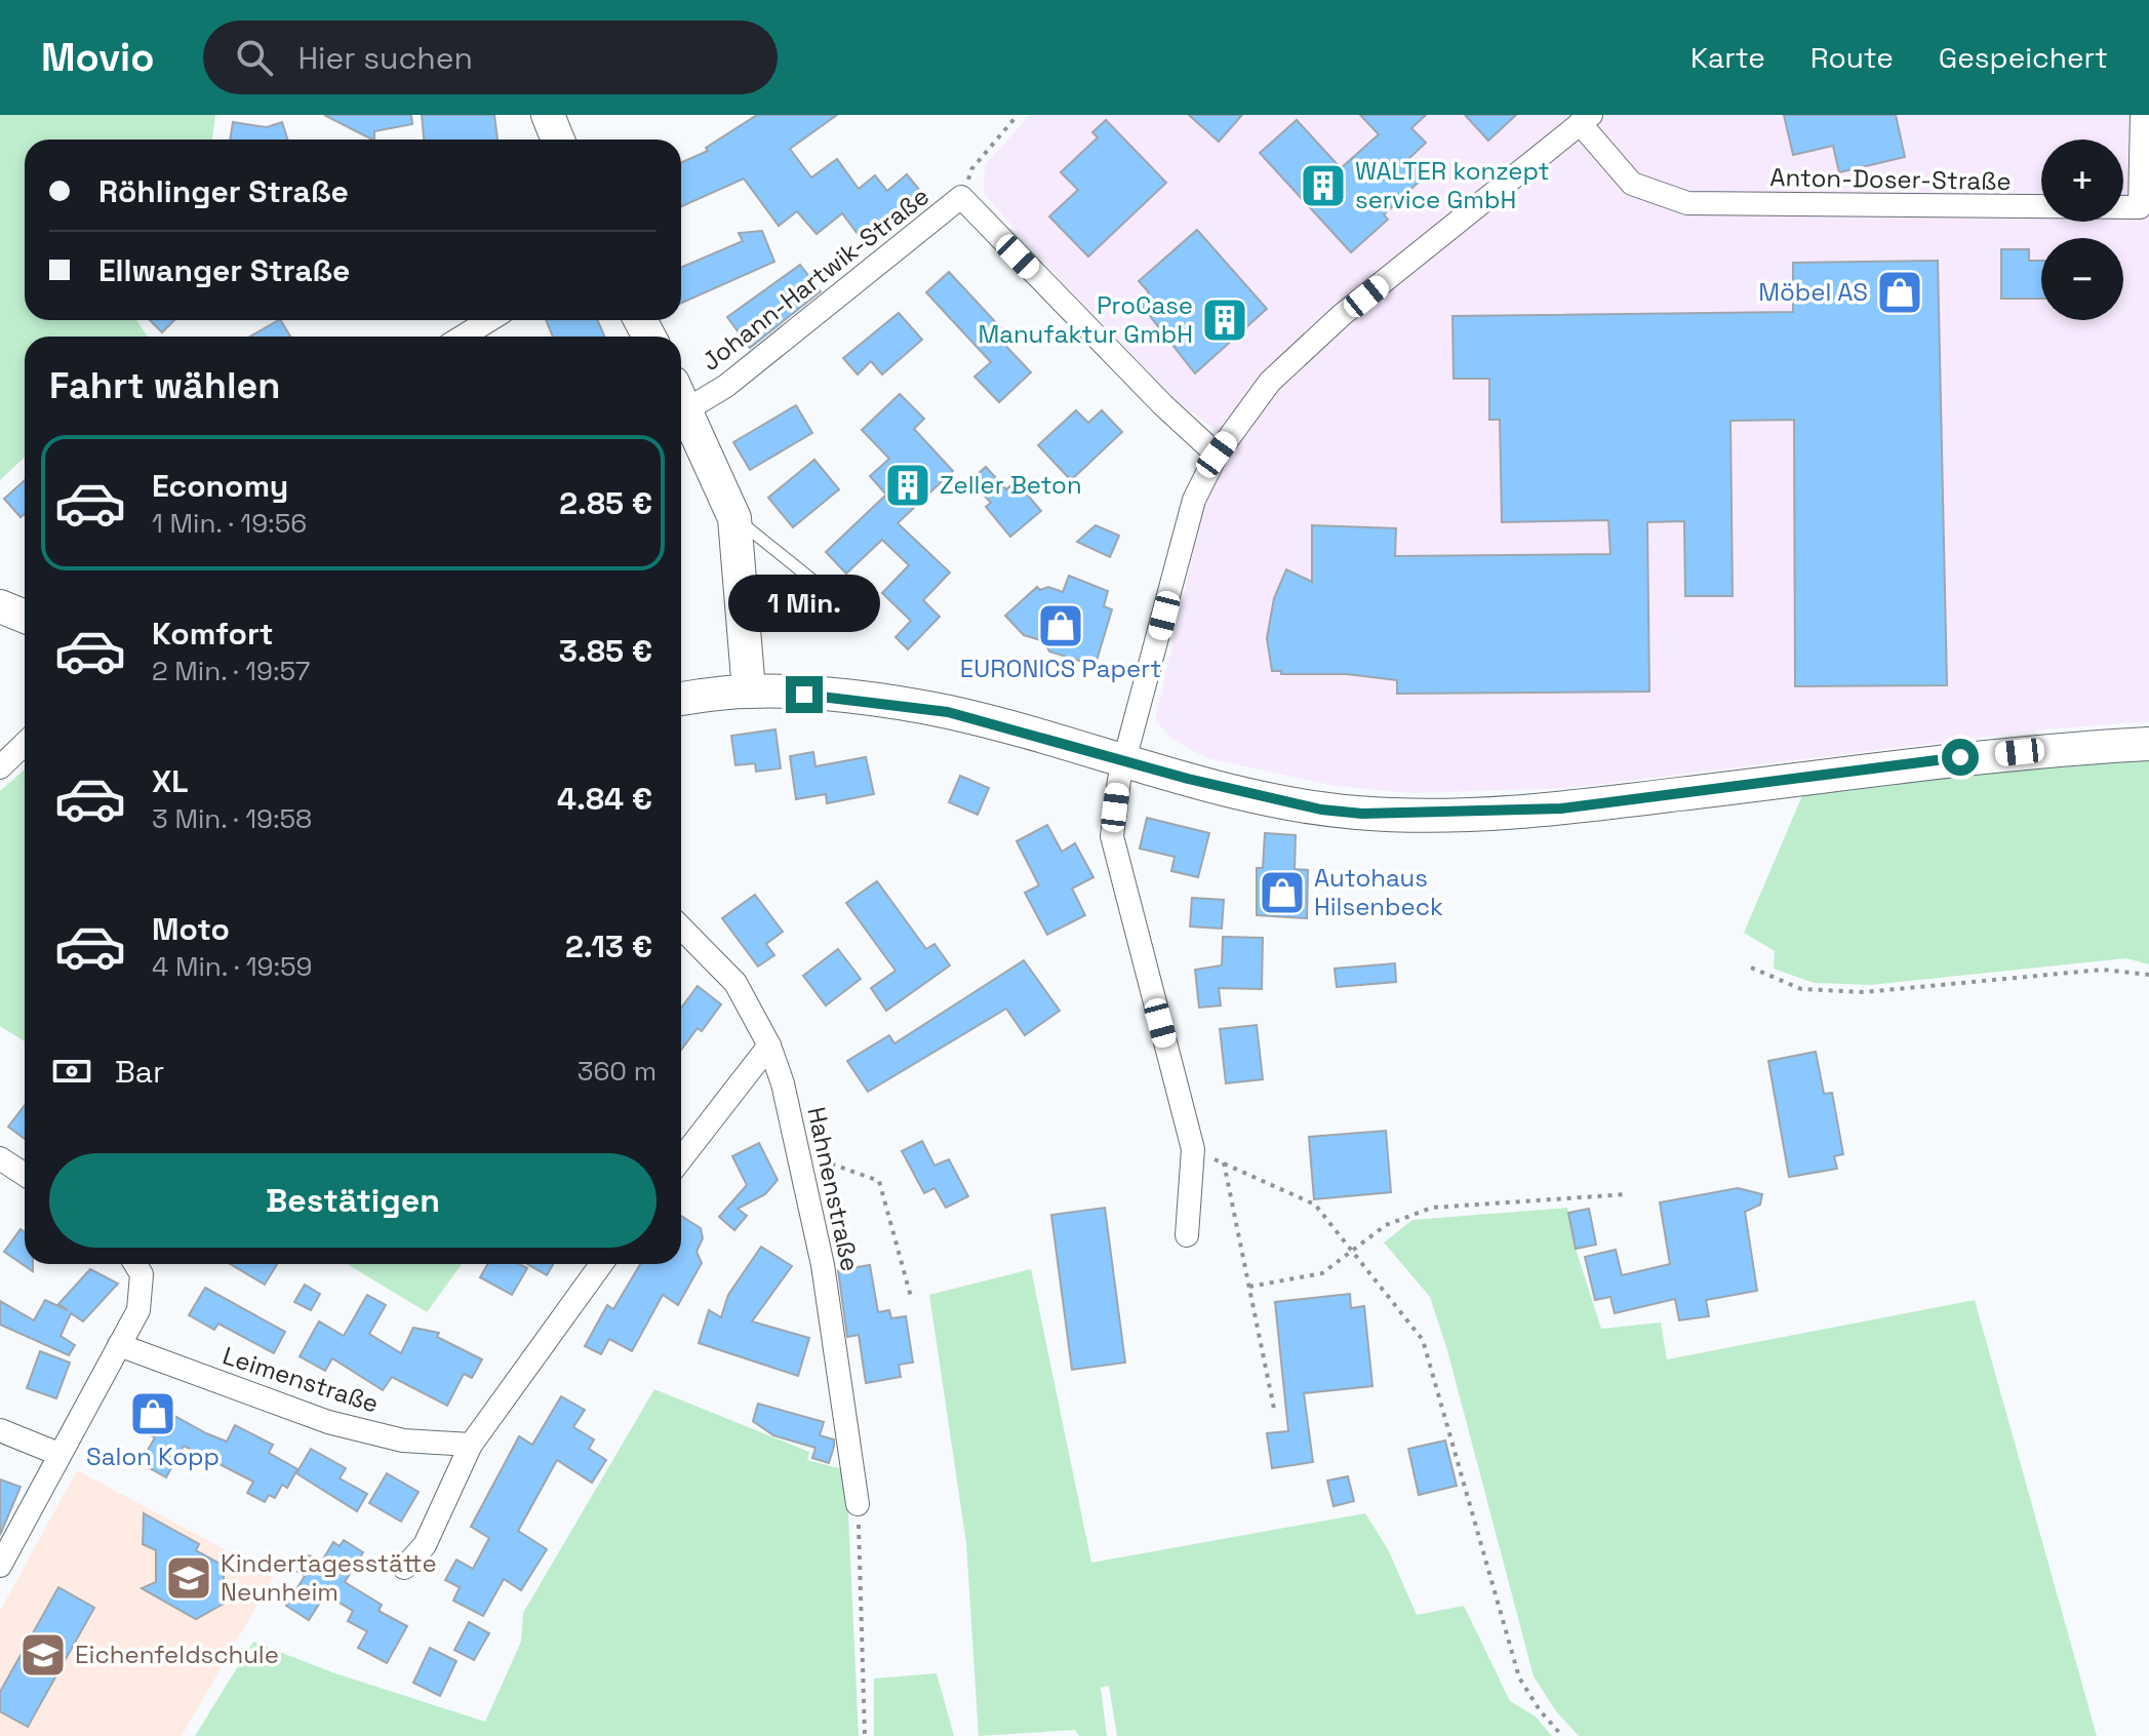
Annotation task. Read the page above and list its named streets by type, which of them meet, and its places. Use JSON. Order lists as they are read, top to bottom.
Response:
{
  "streets": {
    "street": [
      "Anton-Doser-Straße",
      "Johann-Hartwik-Straße",
      "Hahnenstraße",
      "Leimenstraße"
    ]
  },
  "places": {
    "building": ["WALTER konzept service GmbH", "ProCase Manufaktur GmbH", "Zeller Beton"],
    "shop": [
      "Möbel AS",
      "EURONICS Papert",
      "Autohaus Hilsenbeck",
      "Salon Kopp"
    ],
    "school or university": ["Kindertagesstätte Neunheim", "Eichenfeldschule"]
  },
  "page": {
    "header": "Movio",
    "search": "Hier suchen",
    "nav": ["Karte", "Route", "Gespeichert"],
    "map_buttons": ["+", "−"],
    "banner": ["Röhlinger Straße", "Ellwanger Straße"],
    "heading": "Fahrt wählen",
    "list": [
      {
        "name": "Economy",
        "note": "1 Min. · 19:56",
        "value": "2.85 €"
      },
      {
        "name": "Komfort",
        "note": "2 Min. · 19:57",
        "value": "3.85 €"
      },
      {
        "name": "XL",
        "note": "3 Min. · 19:58",
        "value": "4.84 €"
      },
      {
        "name": "Moto",
        "note": "4 Min. · 19:59",
        "value": "2.13 €"
      }
    ],
    "bubble": "1 Min.",
    "pay": ["Bar", "360 m"],
    "buttons": "Bestätigen"
  }
}
